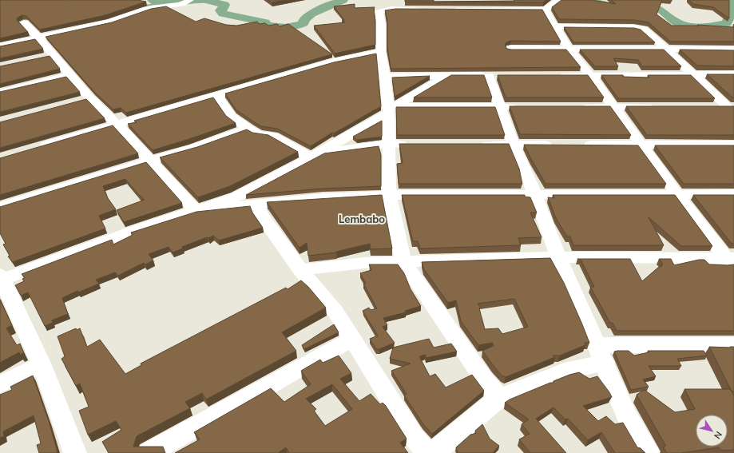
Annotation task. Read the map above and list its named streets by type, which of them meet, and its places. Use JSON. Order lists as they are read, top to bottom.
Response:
{
  "districts": ["Lembabo"],
  "north": "bottom right"
}
